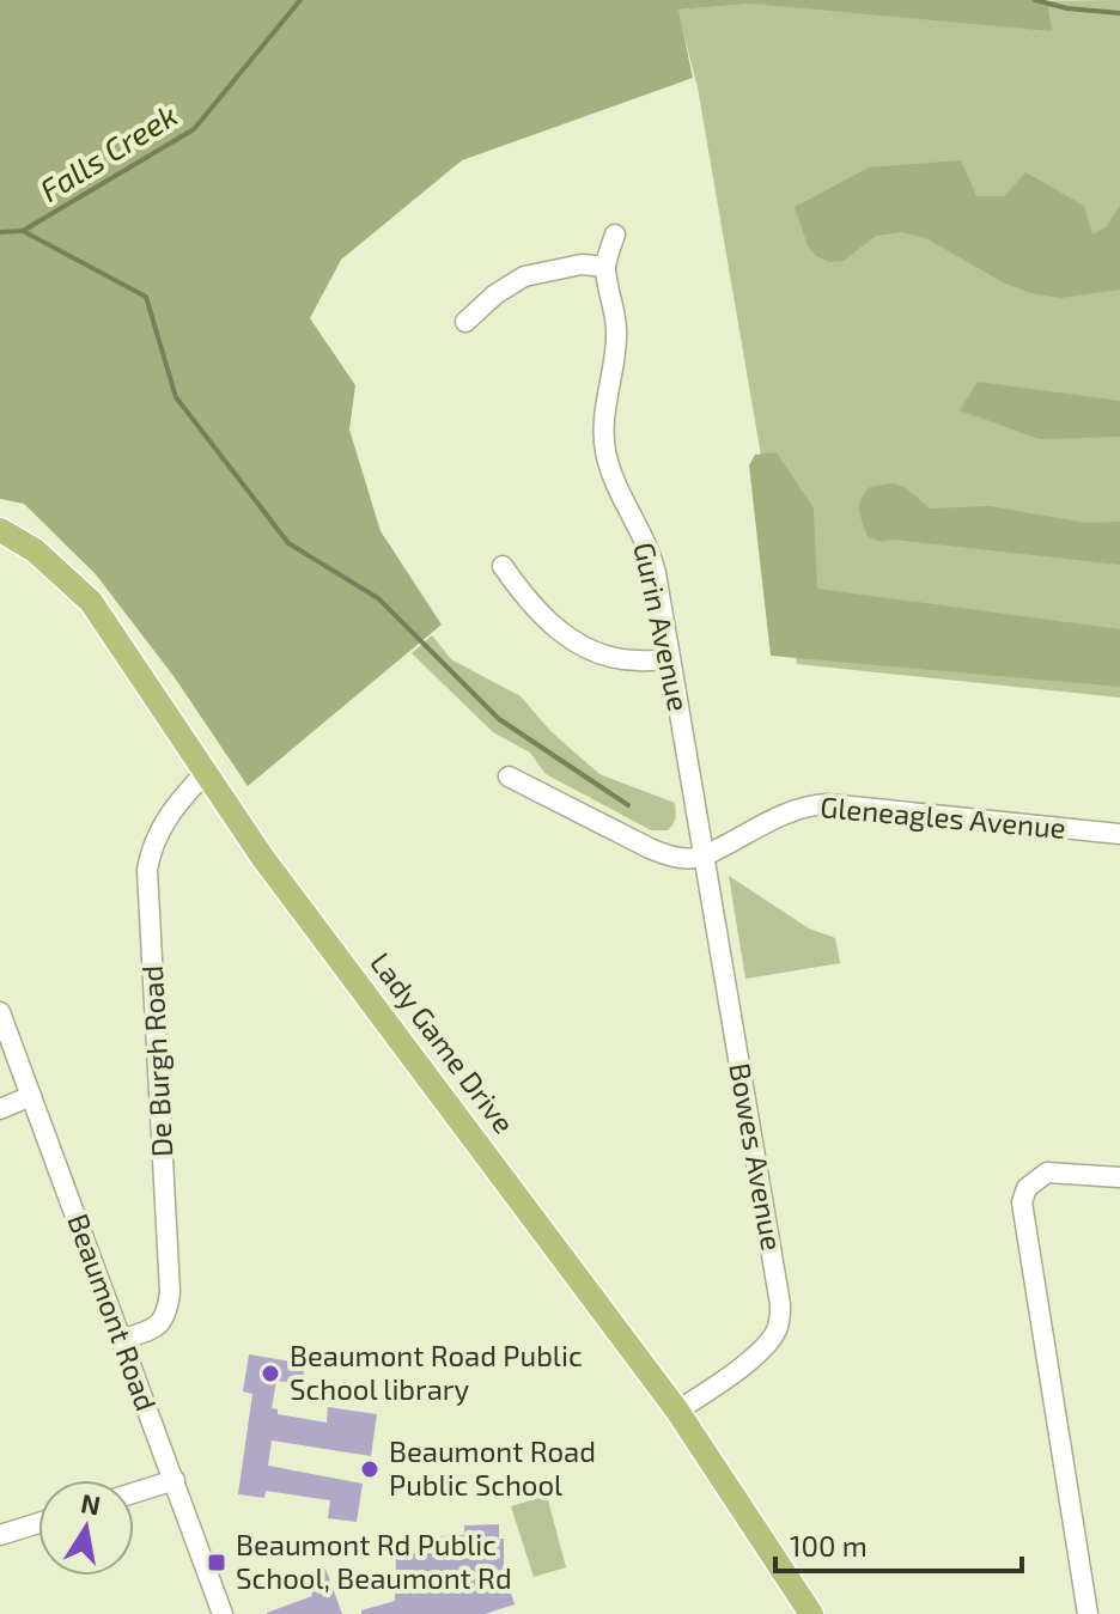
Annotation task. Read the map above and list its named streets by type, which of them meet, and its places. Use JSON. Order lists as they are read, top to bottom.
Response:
{
  "streets": {
    "main road": ["Lady Game Drive"],
    "street": [
      "Gurin Avenue",
      "Gleneagles Avenue",
      "De Burgh Road",
      "Bowes Avenue",
      "Beaumont Road"
    ]
  },
  "crossings": [
    ["Gurin Avenue", "Gleneagles Avenue"],
    ["Gurin Avenue", "Bowes Avenue"],
    ["Gleneagles Avenue", "Bowes Avenue"],
    ["Lady Game Drive", "De Burgh Road"],
    ["Lady Game Drive", "Bowes Avenue"],
    ["De Burgh Road", "Beaumont Road"]
  ],
  "water": ["Falls Creek"],
  "places": {
    "other": ["Beaumont Road Public School library", "Beaumont Road Public School"],
    "transit": ["Beaumont Rd Public School, Beaumont Rd"]
  },
  "scale_bar": "100 m",
  "north": "top"
}
